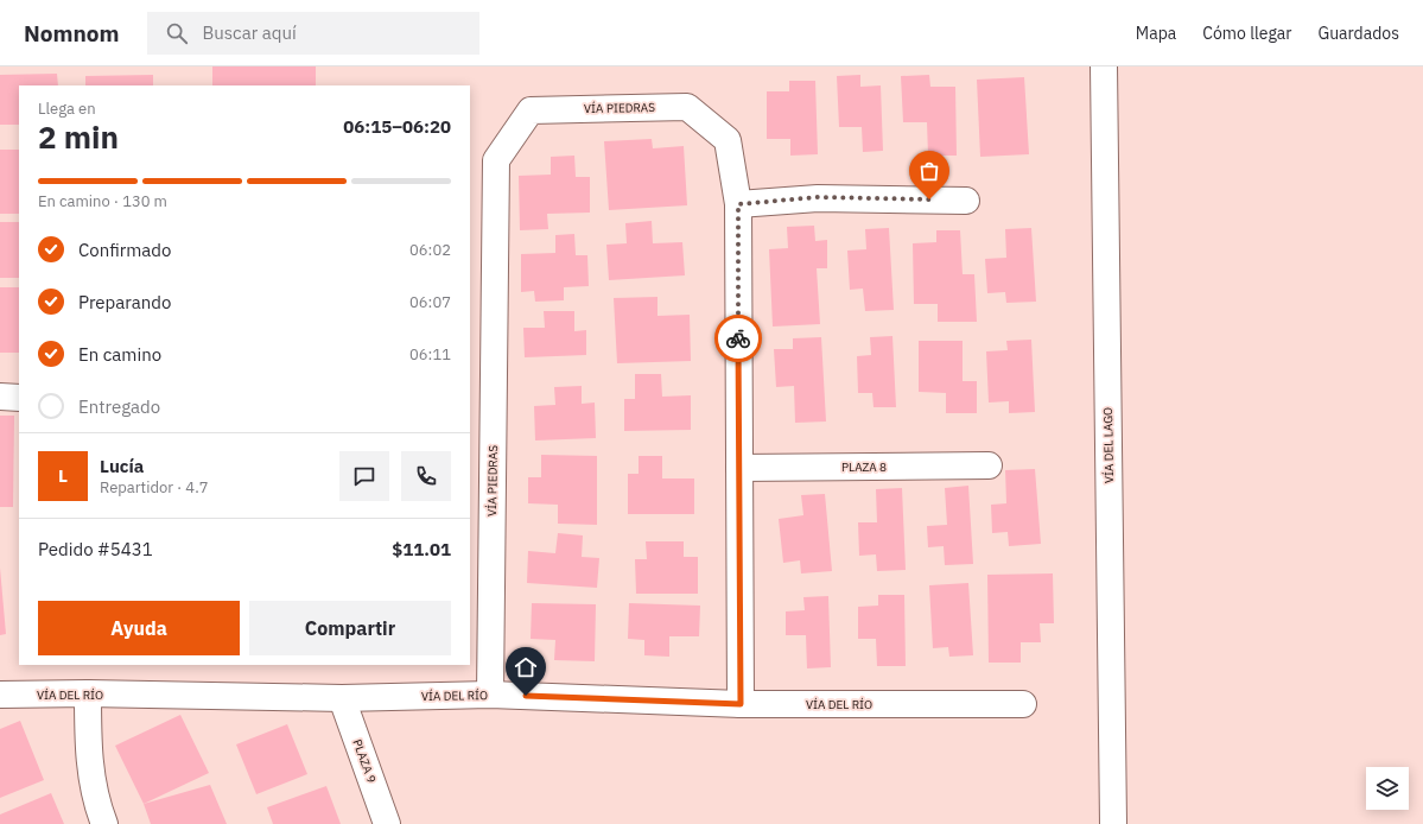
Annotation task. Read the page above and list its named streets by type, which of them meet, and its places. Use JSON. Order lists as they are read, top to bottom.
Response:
{
  "streets": {
    "street": [
      "VÍA PIEDRAS",
      "VÍA DEL LAGO",
      "PLAZA 8",
      "VÍA DEL RÍO",
      "PLAZA 9"
    ]
  },
  "crossings": [
    ["VÍA PIEDRAS", "PLAZA 8"],
    ["VÍA PIEDRAS", "VÍA DEL RÍO"],
    ["VÍA DEL RÍO", "PLAZA 9"]
  ],
  "page": {
    "header": "Nomnom",
    "search": "Buscar aquí",
    "nav": ["Mapa", "Cómo llegar", "Guardados"],
    "heading": ["2 min", "Llega en", "06:15–06:20"],
    "panel": [
      "Lucía",
      "Repartidor · 4.7",
      "Pedido #5431",
      "$11.01"
    ],
    "bar": "En camino · 130 m",
    "list": [
      ["Confirmado", "06:02"],
      ["Preparando", "06:07"],
      ["En camino", "06:11"],
      "Entregado"
    ],
    "round": "L",
    "buttons": ["Ayuda", "Compartir"]
  }
}
